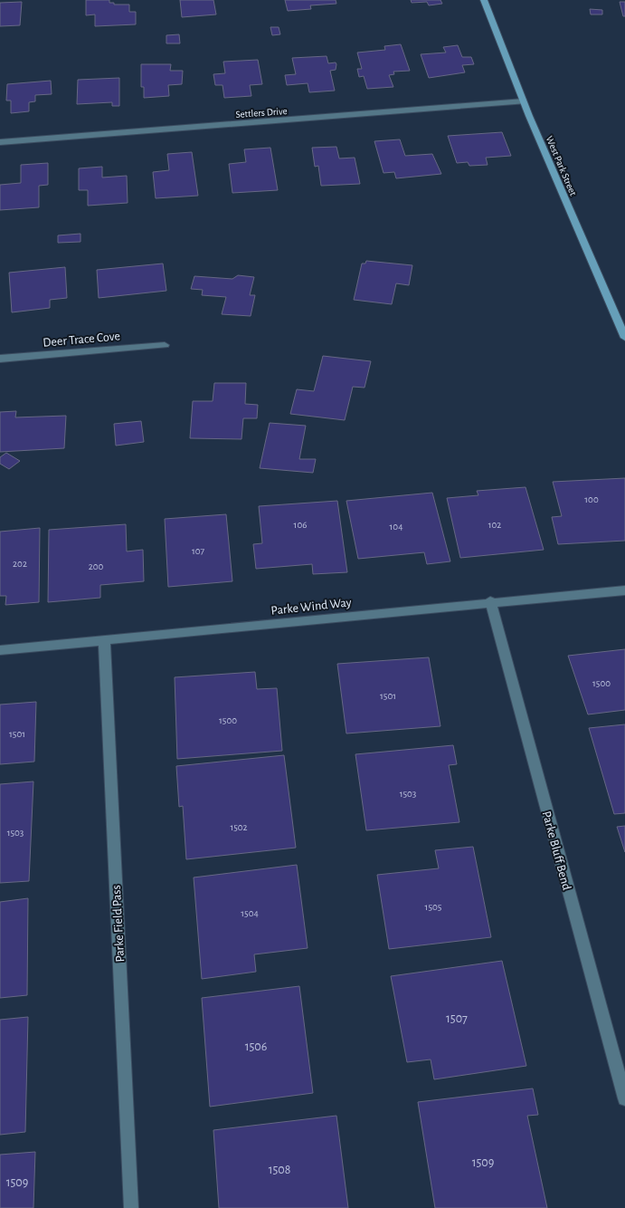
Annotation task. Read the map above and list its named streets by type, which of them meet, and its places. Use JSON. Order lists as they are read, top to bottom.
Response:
{
  "streets": {
    "street": [
      "Settlers Drive",
      "West Park Street",
      "Deer Trace Cove",
      "Parke Wind Way",
      "Parke Bluff Bend",
      "Parke Field Pass"
    ]
  },
  "crossings": [
    ["Settlers Drive", "West Park Street"],
    ["Parke Wind Way", "Parke Bluff Bend"],
    ["Parke Wind Way", "Parke Field Pass"]
  ],
  "house_numbers": [
    "100",
    "106",
    "102",
    "104",
    "107",
    "202",
    "200",
    "1500",
    "1501",
    "1500",
    "1501",
    "1503",
    "1502",
    "1503",
    "1505",
    "1504",
    "1507",
    "1506",
    "1509",
    "1508",
    "1509"
  ]
}
